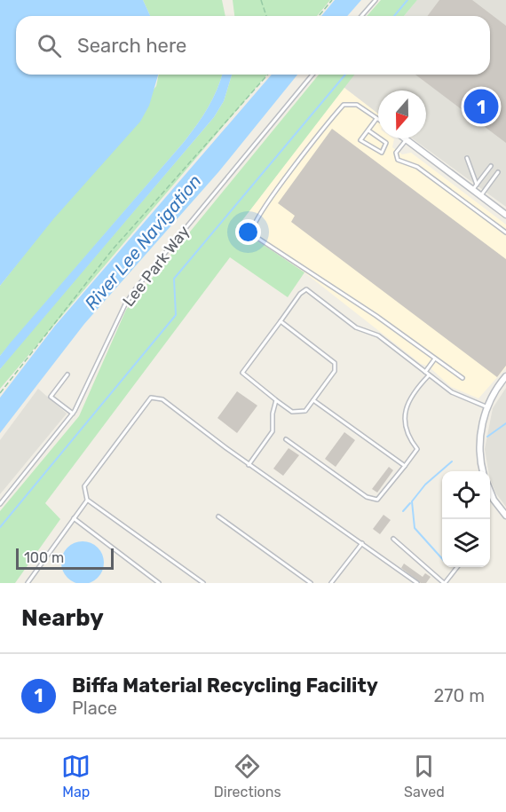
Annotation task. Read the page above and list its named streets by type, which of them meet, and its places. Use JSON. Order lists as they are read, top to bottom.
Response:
{
  "streets": {
    "lane": ["Lee Park Way"]
  },
  "water": ["River Lee Navigation"],
  "scale_bar": "100 m",
  "north": "bottom",
  "page": {
    "search": "Search here",
    "pins": "1",
    "scale": "100 m",
    "heading": "Nearby",
    "list": [
      {
        "mark": "1",
        "name": "Biffa Material Recycling Facility",
        "note": "Place",
        "value": "270 m"
      }
    ],
    "nav": ["Map", "Directions", "Saved"]
  }
}
